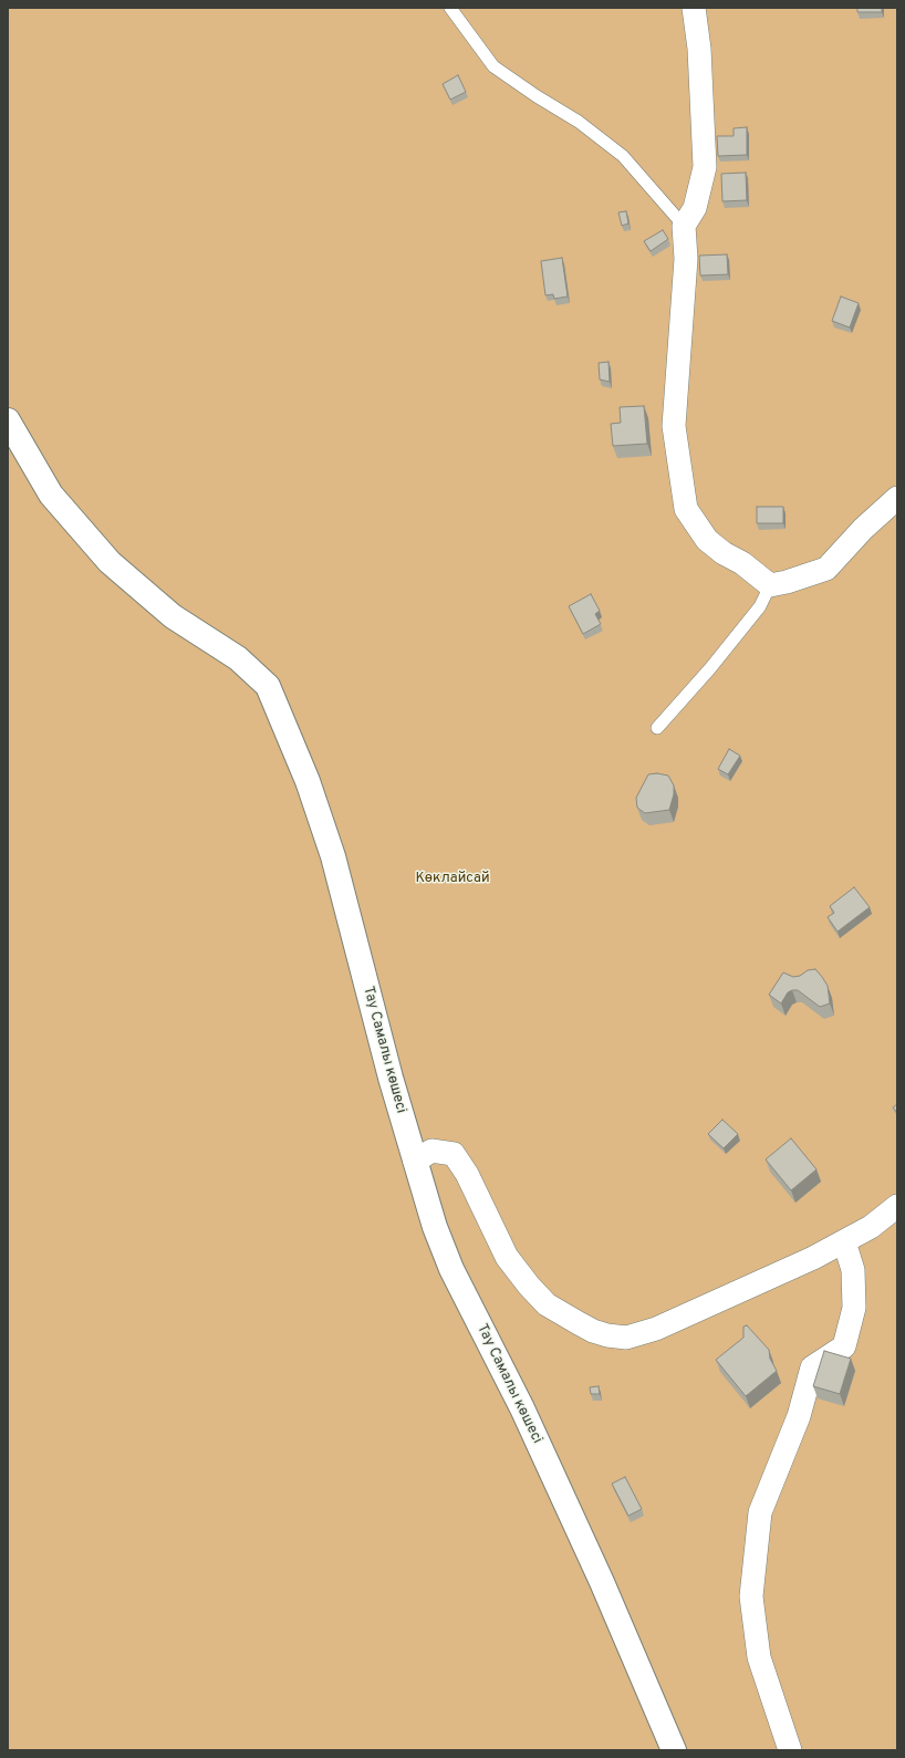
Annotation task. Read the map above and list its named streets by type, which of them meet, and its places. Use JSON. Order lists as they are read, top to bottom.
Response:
{
  "streets": {
    "street": ["Тау Самалы көшесі"]
  },
  "parks": ["Көклайсай"]
}
